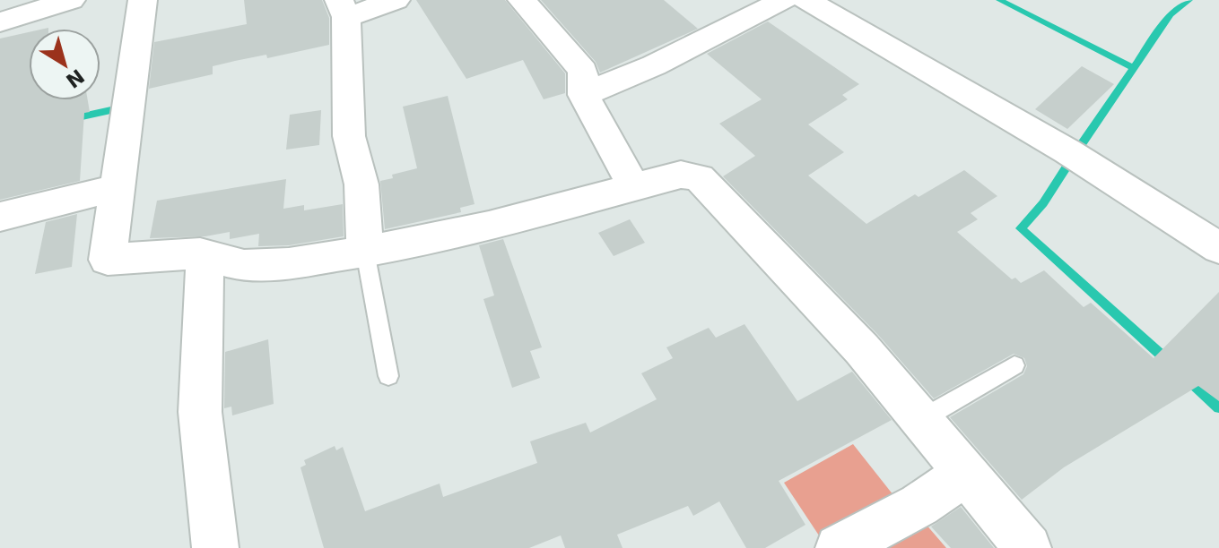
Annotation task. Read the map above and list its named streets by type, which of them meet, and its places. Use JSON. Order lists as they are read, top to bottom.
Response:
{
  "north": "bottom right"
}
